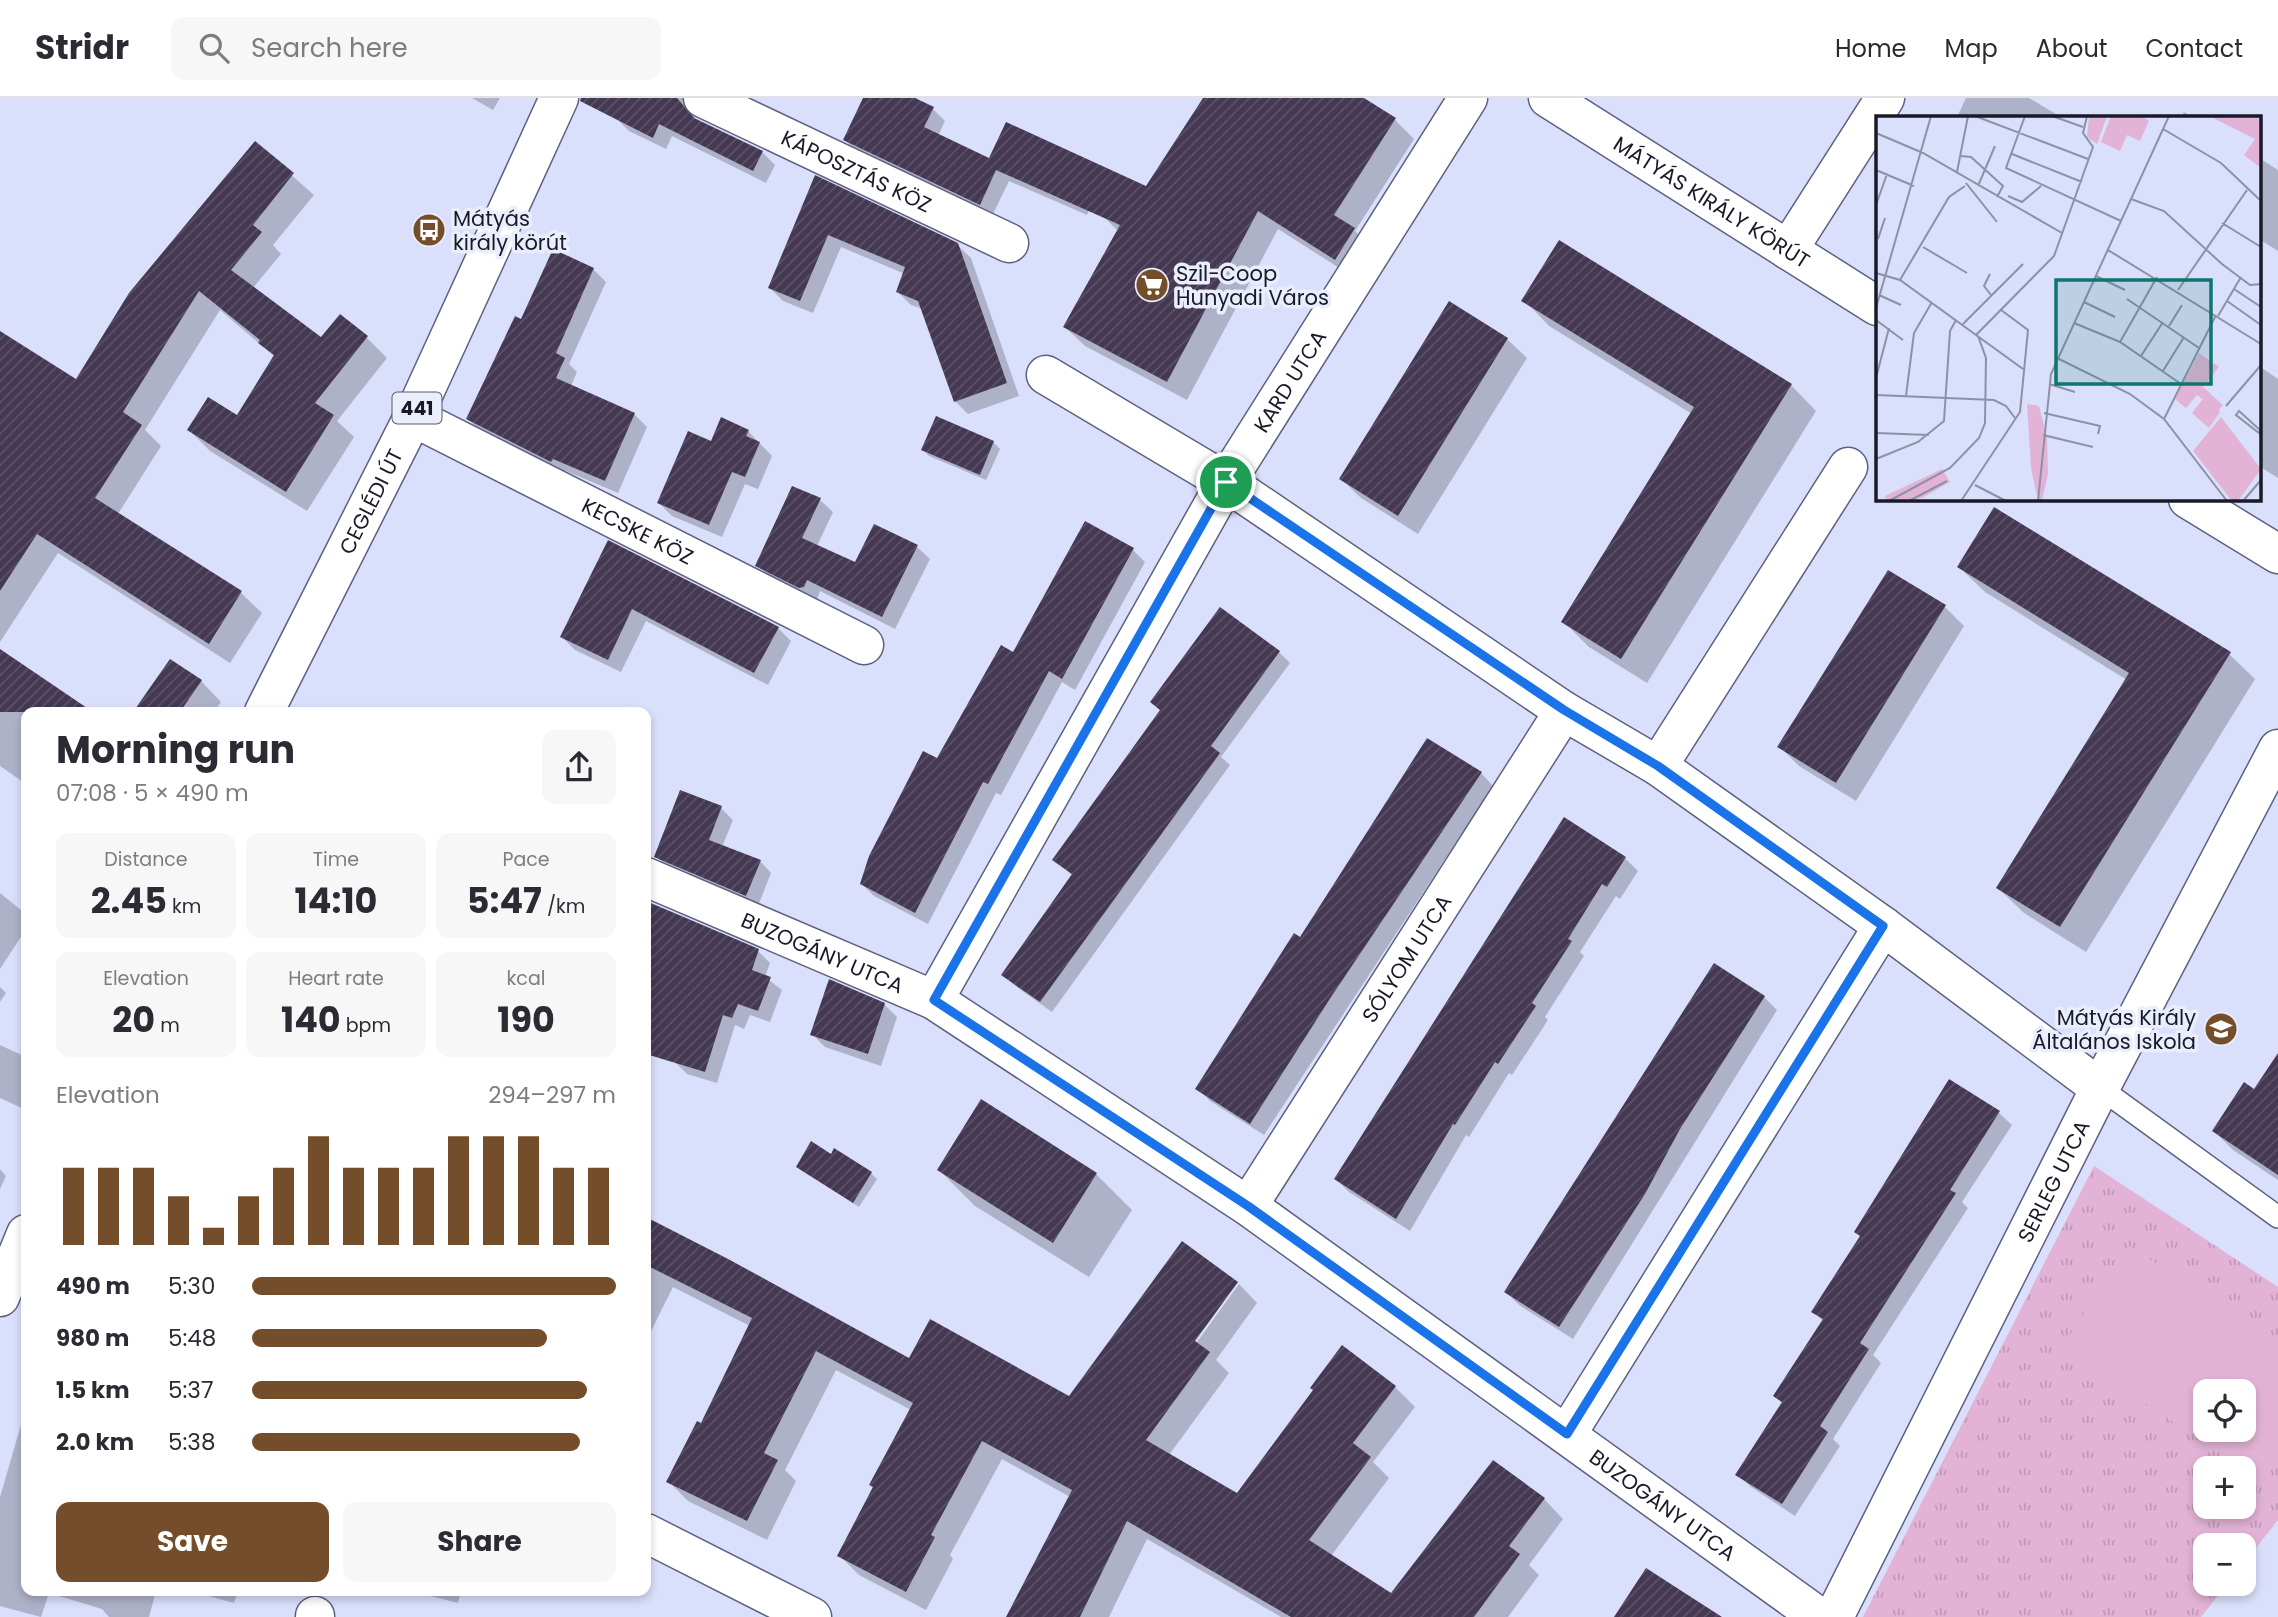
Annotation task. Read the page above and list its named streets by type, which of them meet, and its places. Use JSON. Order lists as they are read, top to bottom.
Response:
{
  "streets": {
    "street": [
      "KÁPOSZTÁS KÖZ",
      "MÁTYÁS KIRÁLY KÖRÚT",
      "KARD UTCA",
      "441",
      "CEGLÉDI ÚT",
      "KECSKE KÖZ",
      "BUZOGÁNY UTCA",
      "SÓLYOM UTCA",
      "SERLEG UTCA"
    ]
  },
  "crossings": [
    ["KARD UTCA", "BUZOGÁNY UTCA"],
    ["CEGLÉDI ÚT", "KECSKE KÖZ"],
    ["BUZOGÁNY UTCA", "SÓLYOM UTCA"]
  ],
  "places": {
    "bus stop": ["Mátyás király körút"],
    "supermarket": ["Szil-Coop Hunyadi Város"],
    "school or university": ["Mátyás Király Általános Iskola"]
  },
  "page": {
    "header": "Stridr",
    "search": "Search here",
    "nav": [
      "Home",
      "Map",
      "About",
      "Contact"
    ],
    "heading": ["Morning run", "07:08 · 5 × 490 m"],
    "stats": [
      ["Distance", "2.45 km"],
      ["Time", "14:10"],
      ["Pace", "5:47 /km"],
      ["Elevation", "20 m"],
      ["Heart rate", "140 bpm"],
      ["kcal", "190"]
    ],
    "chart": ["Elevation", "294–297 m"],
    "list": [
      {
        "name": "490 m",
        "note": "5:30"
      },
      {
        "name": "980 m",
        "note": "5:48"
      },
      {
        "name": "1.5 km",
        "note": "5:37"
      },
      {
        "name": "2.0 km",
        "note": "5:38"
      }
    ],
    "map_buttons": ["+", "−"],
    "buttons": ["Save", "Share"]
  }
}
